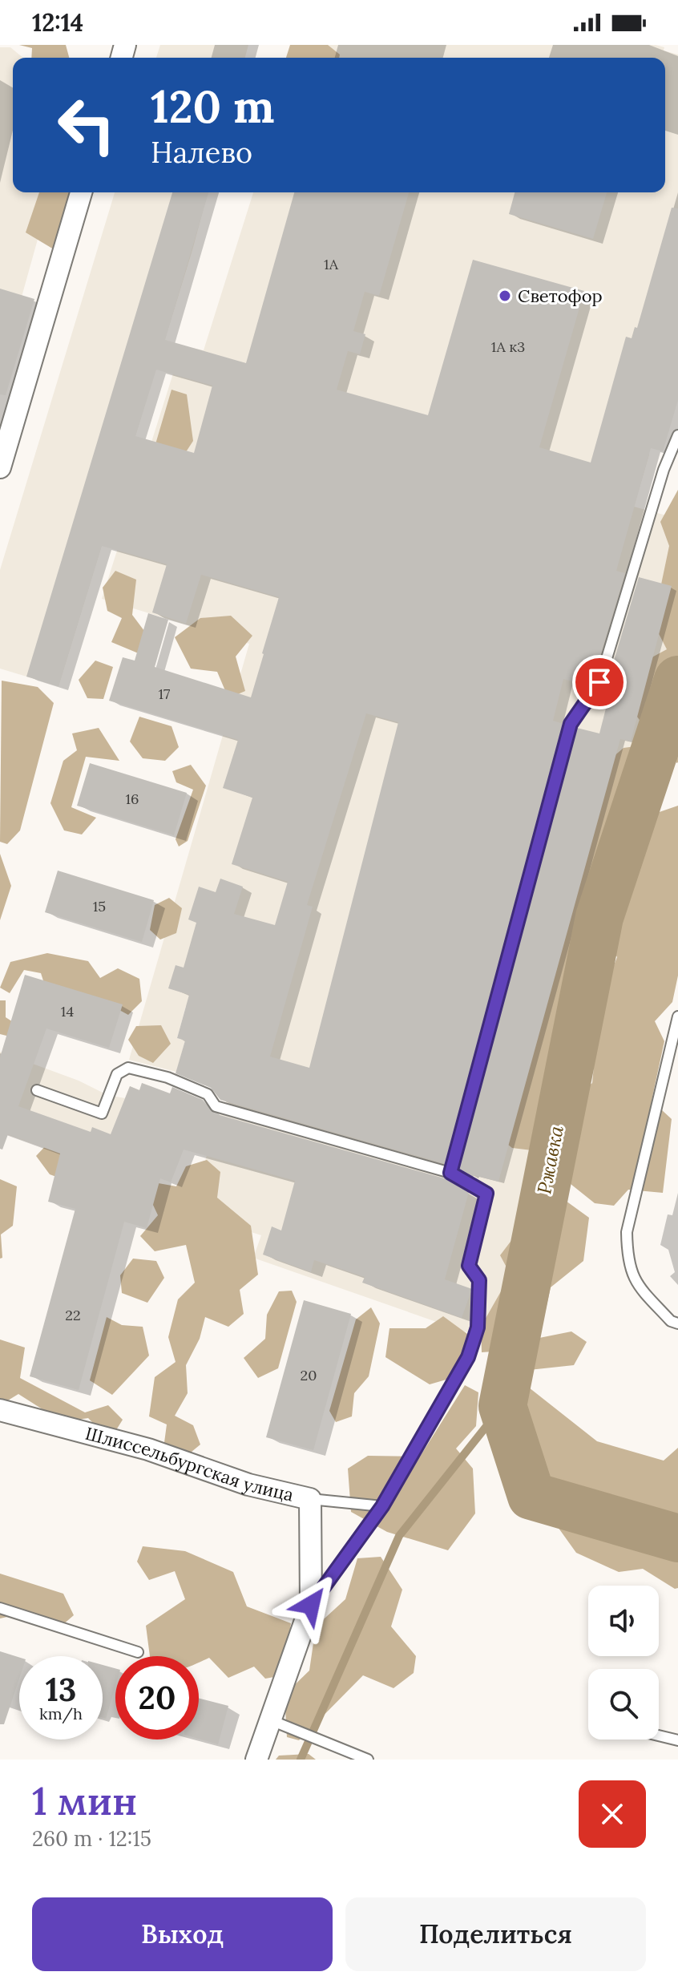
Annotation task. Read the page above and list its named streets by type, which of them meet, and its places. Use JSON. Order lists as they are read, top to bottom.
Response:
{
  "streets": {
    "street": ["Шлиссельбургская улица"]
  },
  "water": ["Ржавка"],
  "places": ["Светофор"],
  "house_numbers": [
    "1А",
    "1А к3",
    "17",
    "16",
    "15",
    "14",
    "22",
    "20"
  ],
  "page": {
    "status": "12:14",
    "turn": ["120 m", "Налево"],
    "speed": "13 km/h",
    "limit": "20",
    "heading": ["1 мин", "260 m · 12:15"],
    "buttons": ["Выход", "Поделиться"]
  }
}
